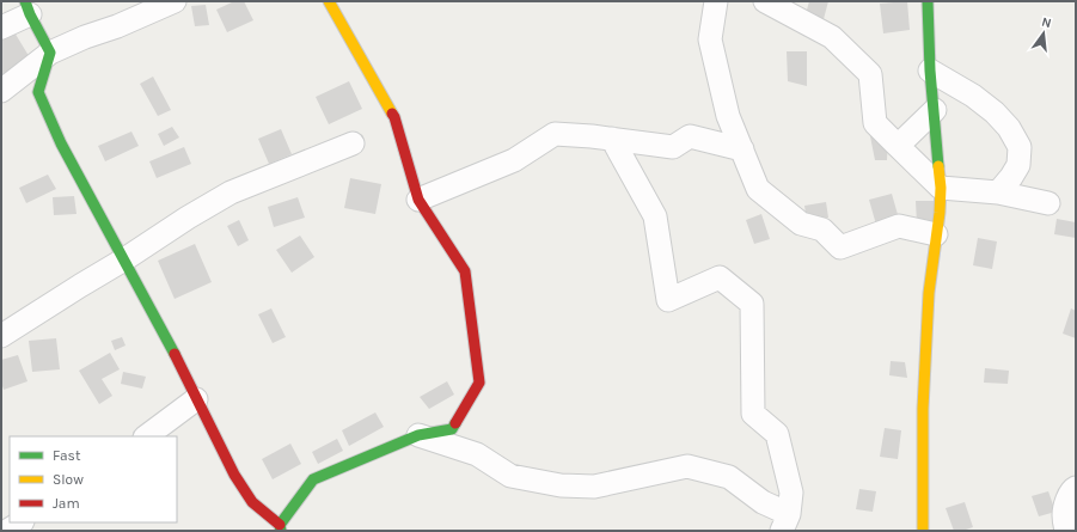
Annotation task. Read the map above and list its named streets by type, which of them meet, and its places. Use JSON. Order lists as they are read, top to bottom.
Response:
{
  "legend": ["Fast", "Slow", "Jam"],
  "north": "top"
}
